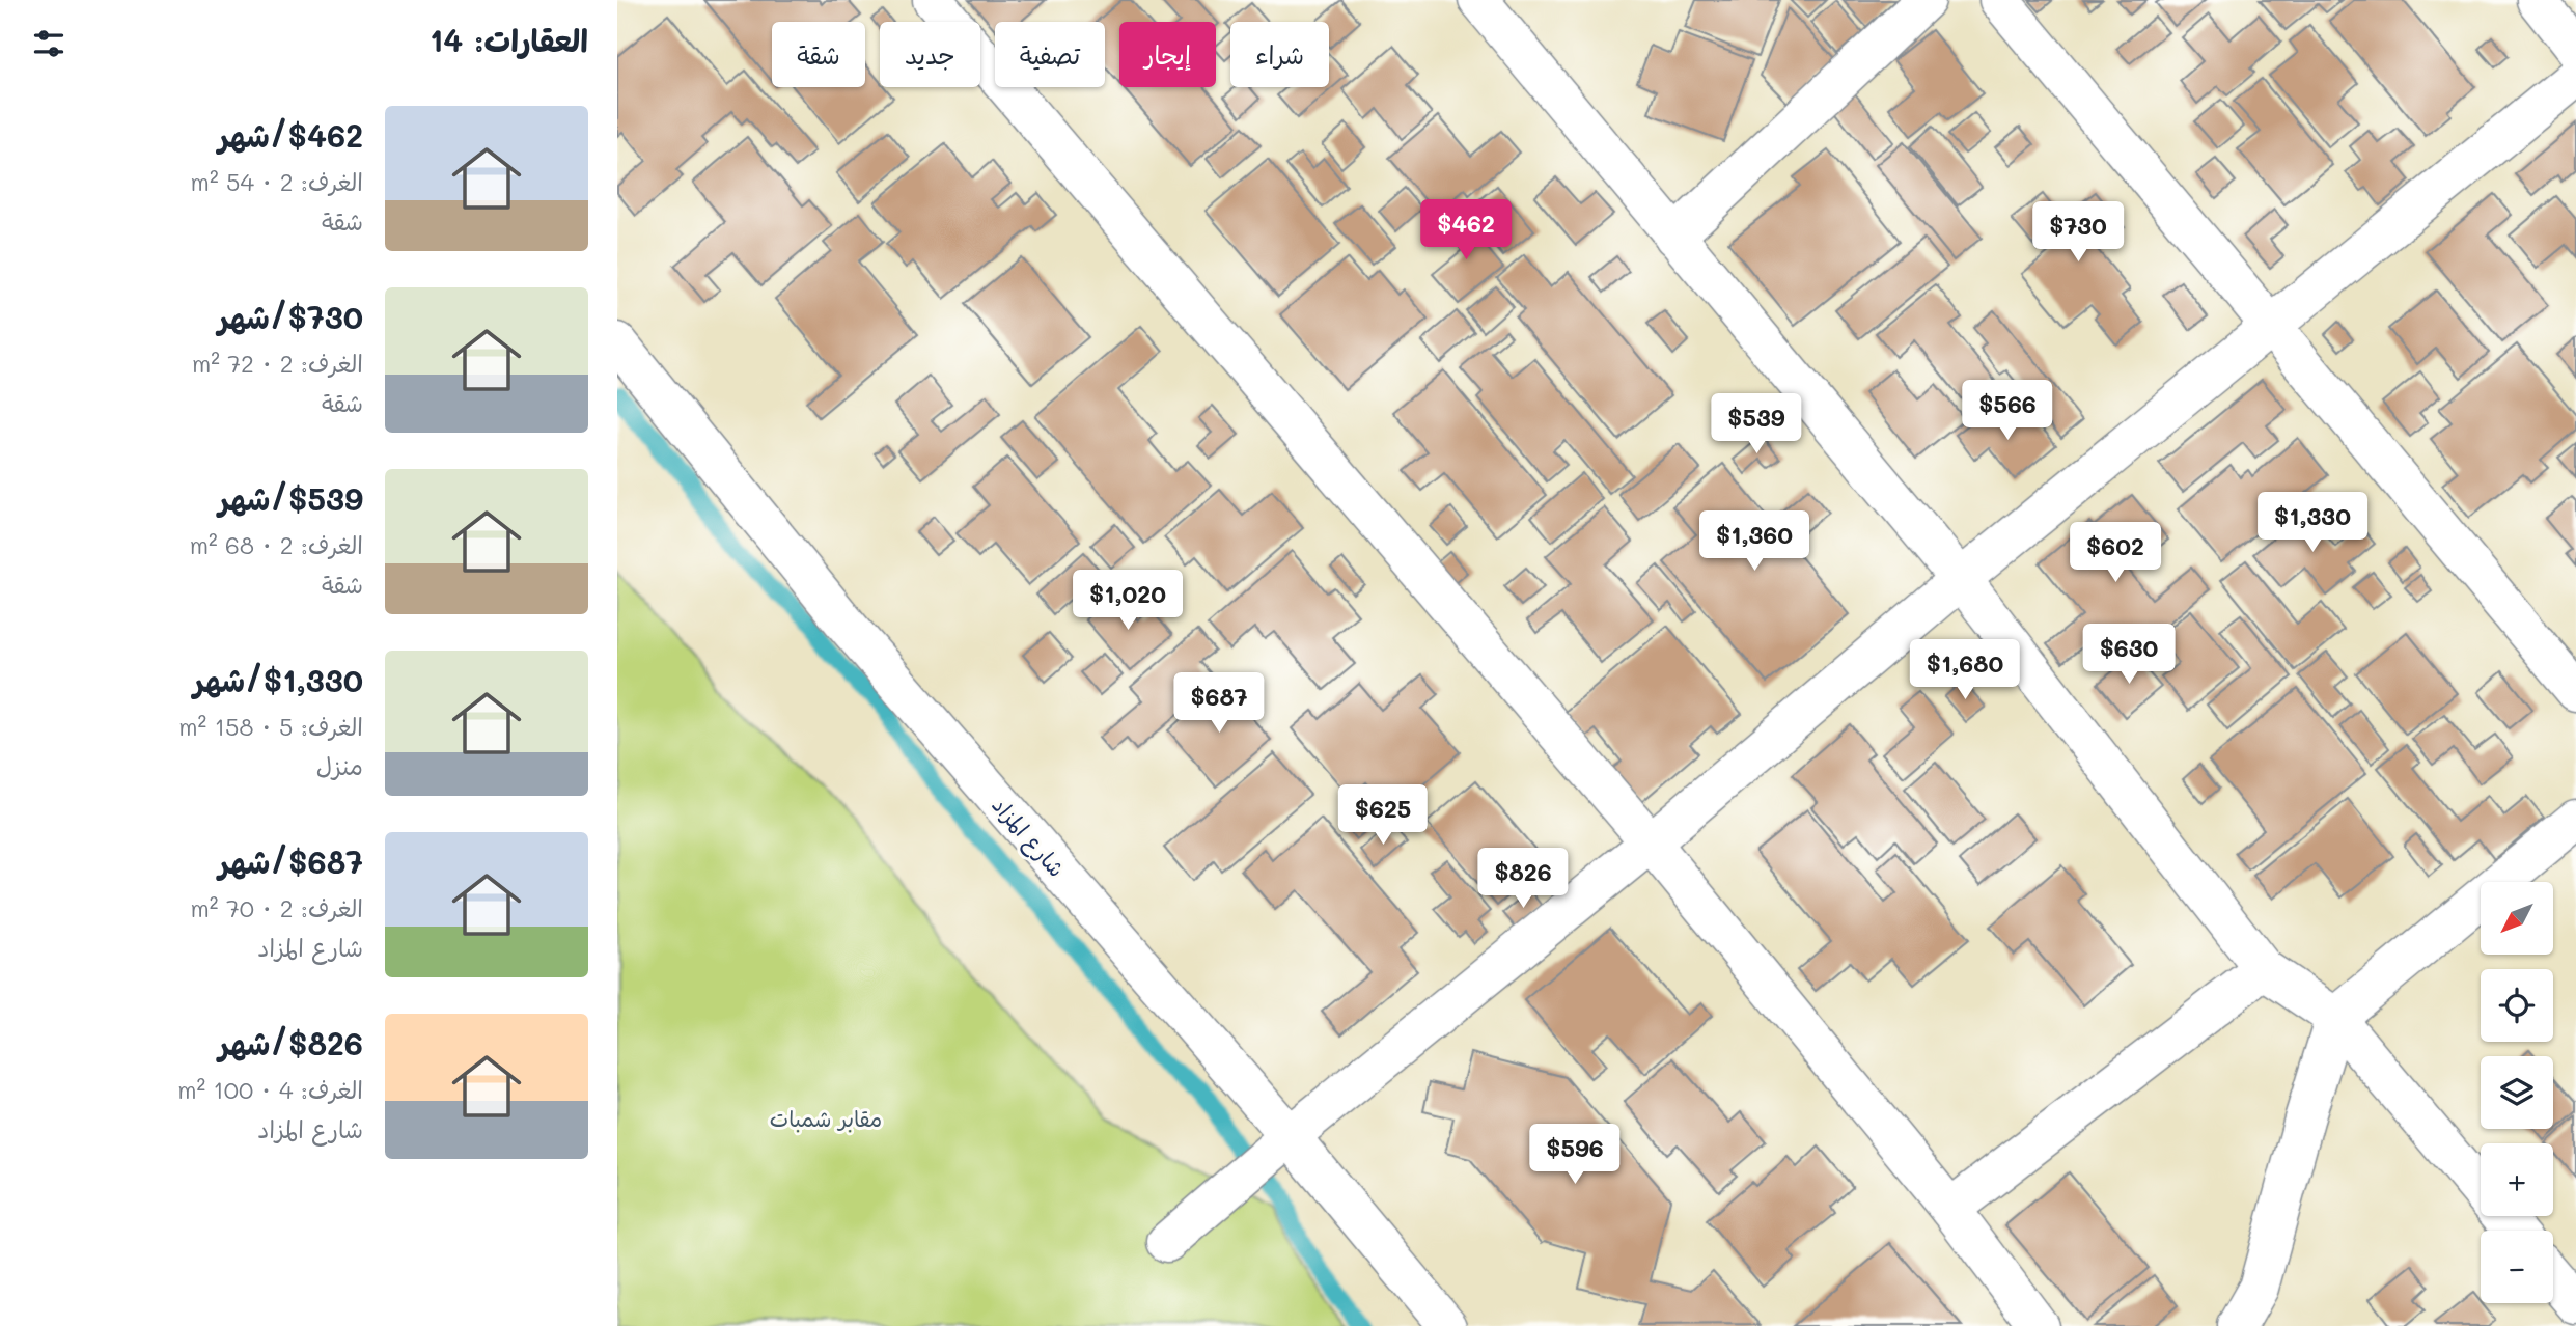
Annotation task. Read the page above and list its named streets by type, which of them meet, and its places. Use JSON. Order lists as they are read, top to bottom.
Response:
{
  "streets": {
    "street": ["شارع المزاد"]
  },
  "parks": ["مقابر شمبات"],
  "north": "bottom left",
  "page": {
    "heading": "العقارات: 14",
    "chip": [
      "شراء",
      "إيجار",
      "تصفية",
      "جديد",
      "شقة"
    ],
    "list": [
      {
        "name": "$462/شهر",
        "note": "الغرف: 2 · 54 m² · شقة"
      },
      {
        "name": "$730/شهر",
        "note": "الغرف: 2 · 72 m² · شقة"
      },
      {
        "name": "$539/شهر",
        "note": "الغرف: 2 · 68 m² · شقة"
      },
      {
        "name": "$1,330/شهر",
        "note": "الغرف: 5 · 158 m² · منزل"
      },
      {
        "name": "$687/شهر",
        "note": "الغرف: 2 · 70 m² · شارع المزاد"
      },
      {
        "name": "$826/شهر",
        "note": "الغرف: 4 · 100 m² · شارع المزاد"
      }
    ],
    "price": [
      "$462",
      "$730",
      "$566",
      "$539",
      "$1,330",
      "$1,360",
      "$602",
      "$1,020",
      "$630",
      "$1,680",
      "$687",
      "$625",
      "$826",
      "$596"
    ],
    "map_buttons": ["+", "−"]
  }
}
